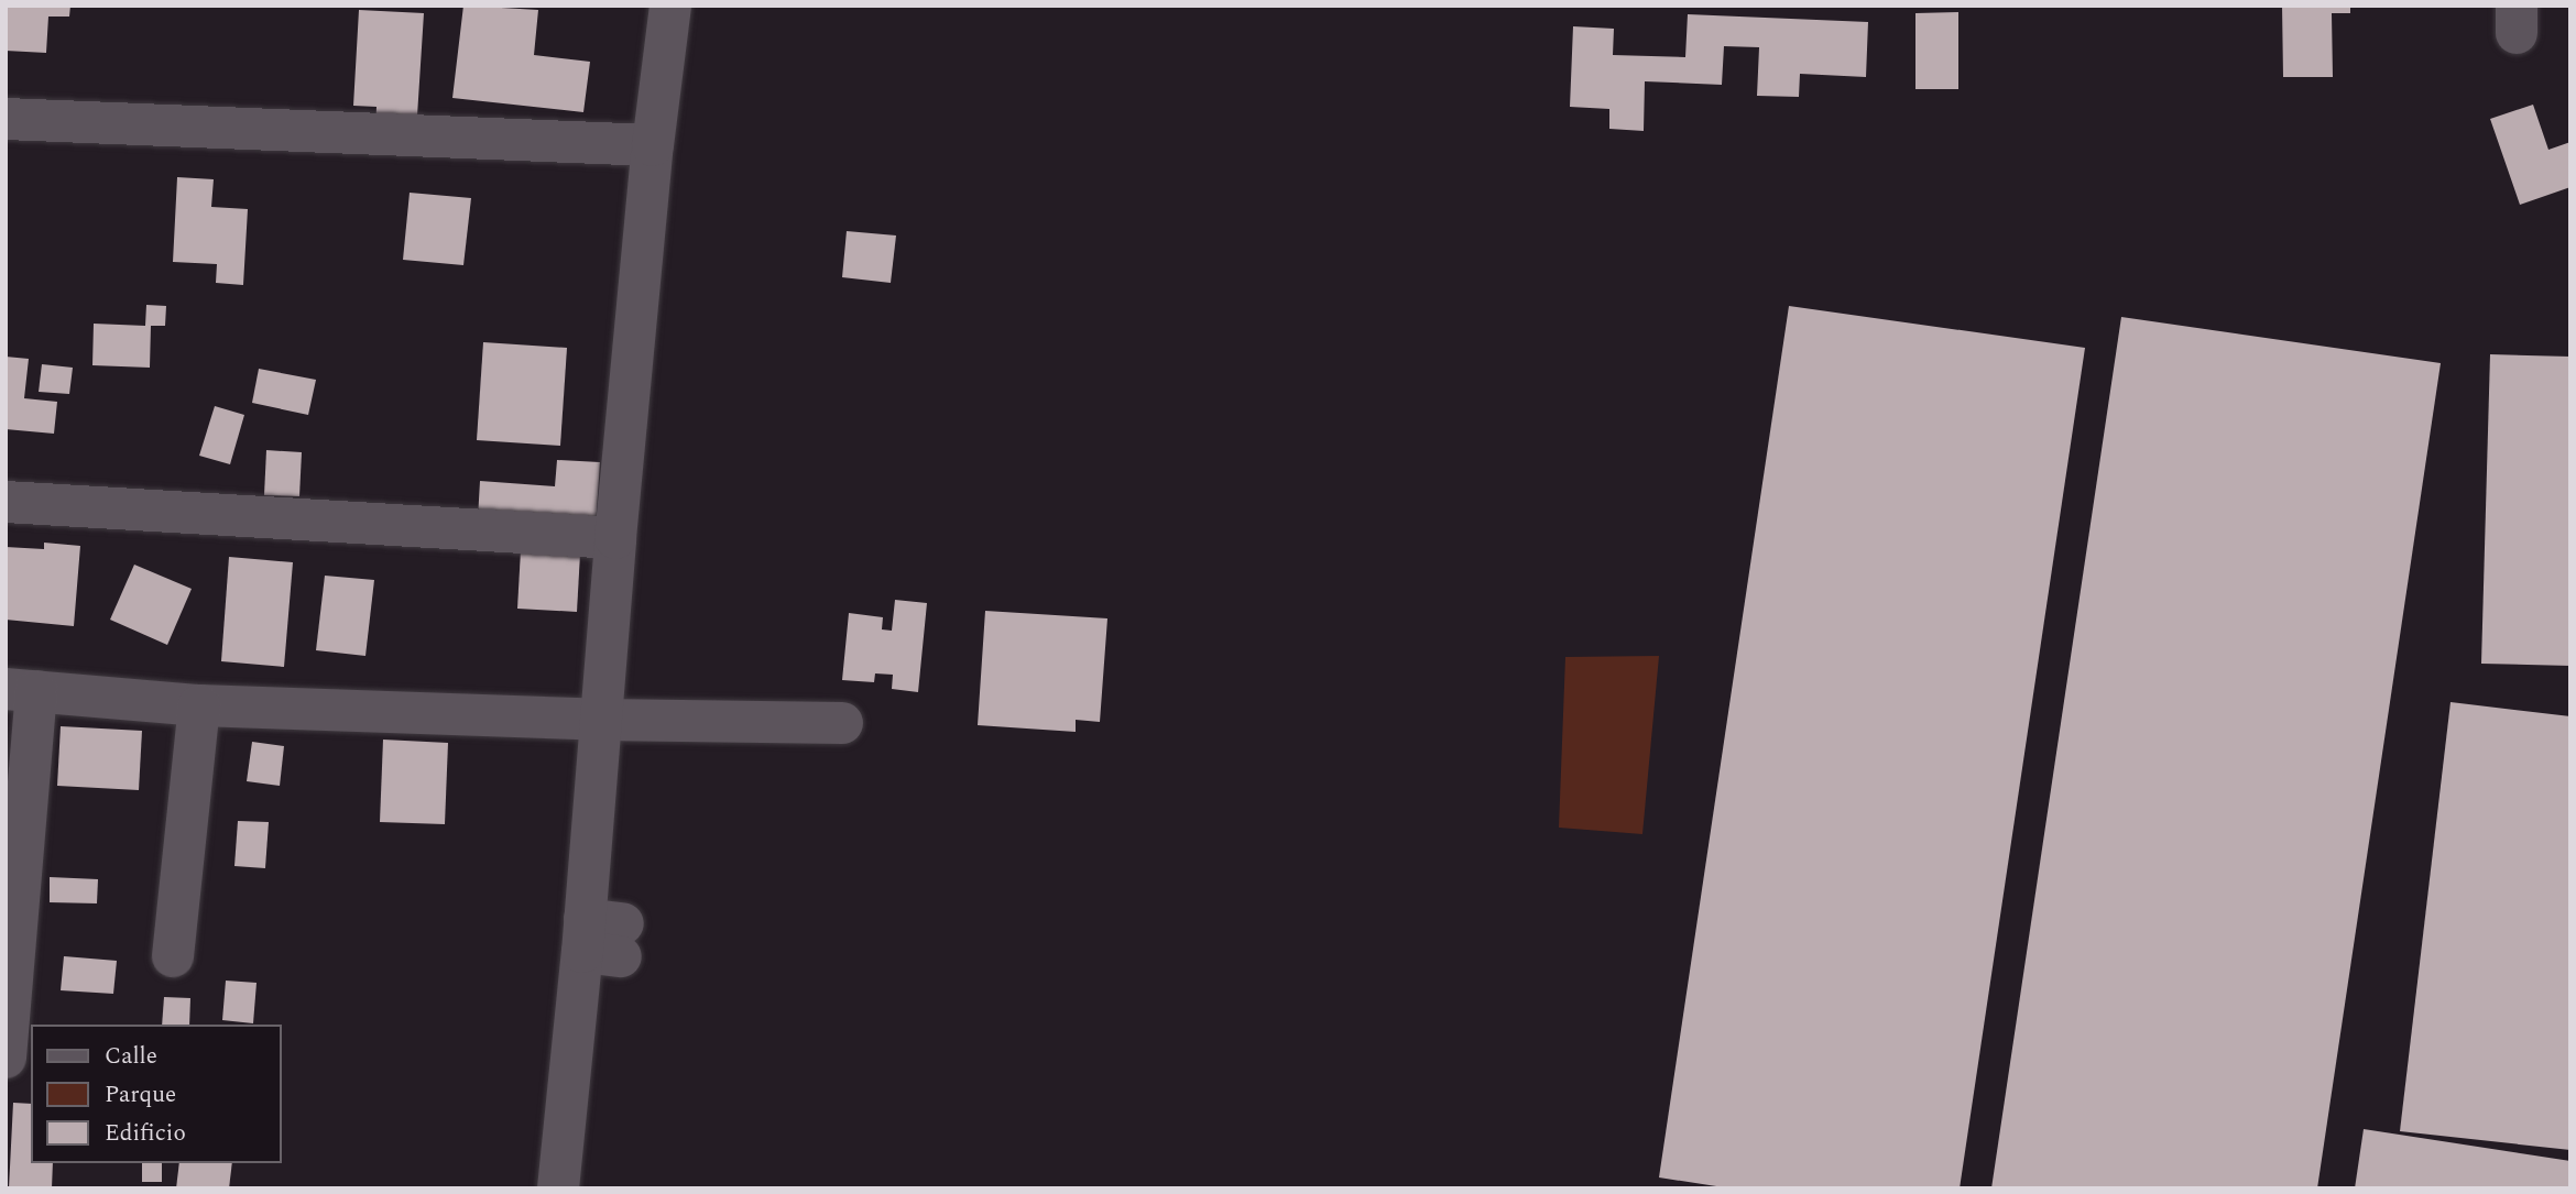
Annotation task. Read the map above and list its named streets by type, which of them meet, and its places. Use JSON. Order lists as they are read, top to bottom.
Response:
{
  "legend": ["Calle", "Parque", "Edificio"]
}
